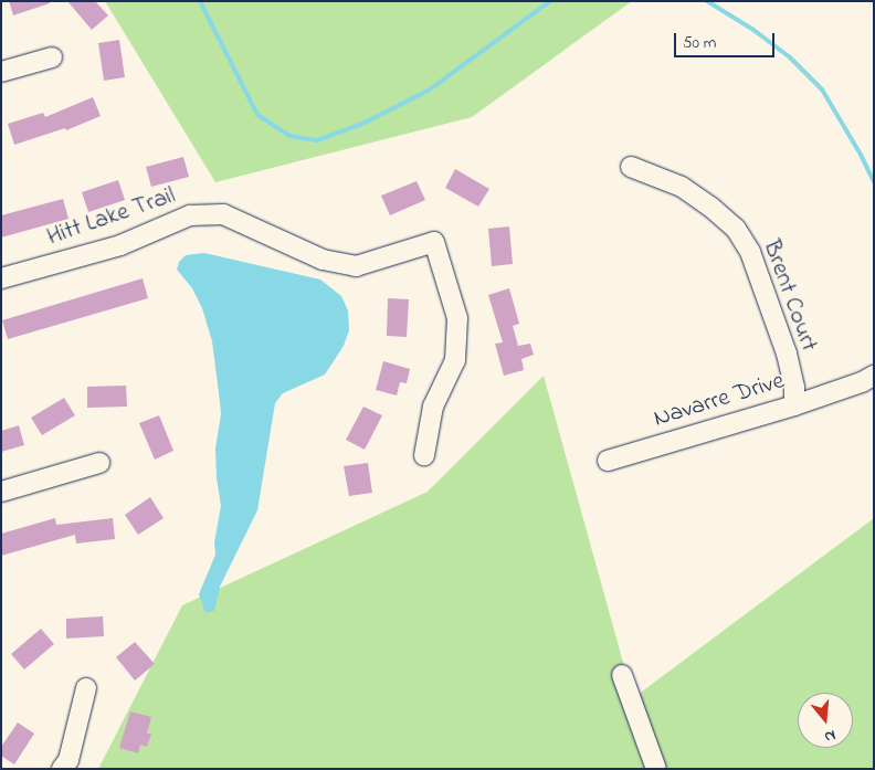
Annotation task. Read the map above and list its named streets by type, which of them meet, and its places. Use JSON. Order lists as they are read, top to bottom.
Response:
{
  "streets": {
    "street": ["Hitt Lake Trail", "Brent Court", "Navarre Drive"]
  },
  "crossings": [
    ["Brent Court", "Navarre Drive"]
  ],
  "scale_bar": "50 m",
  "north": "bottom"
}
